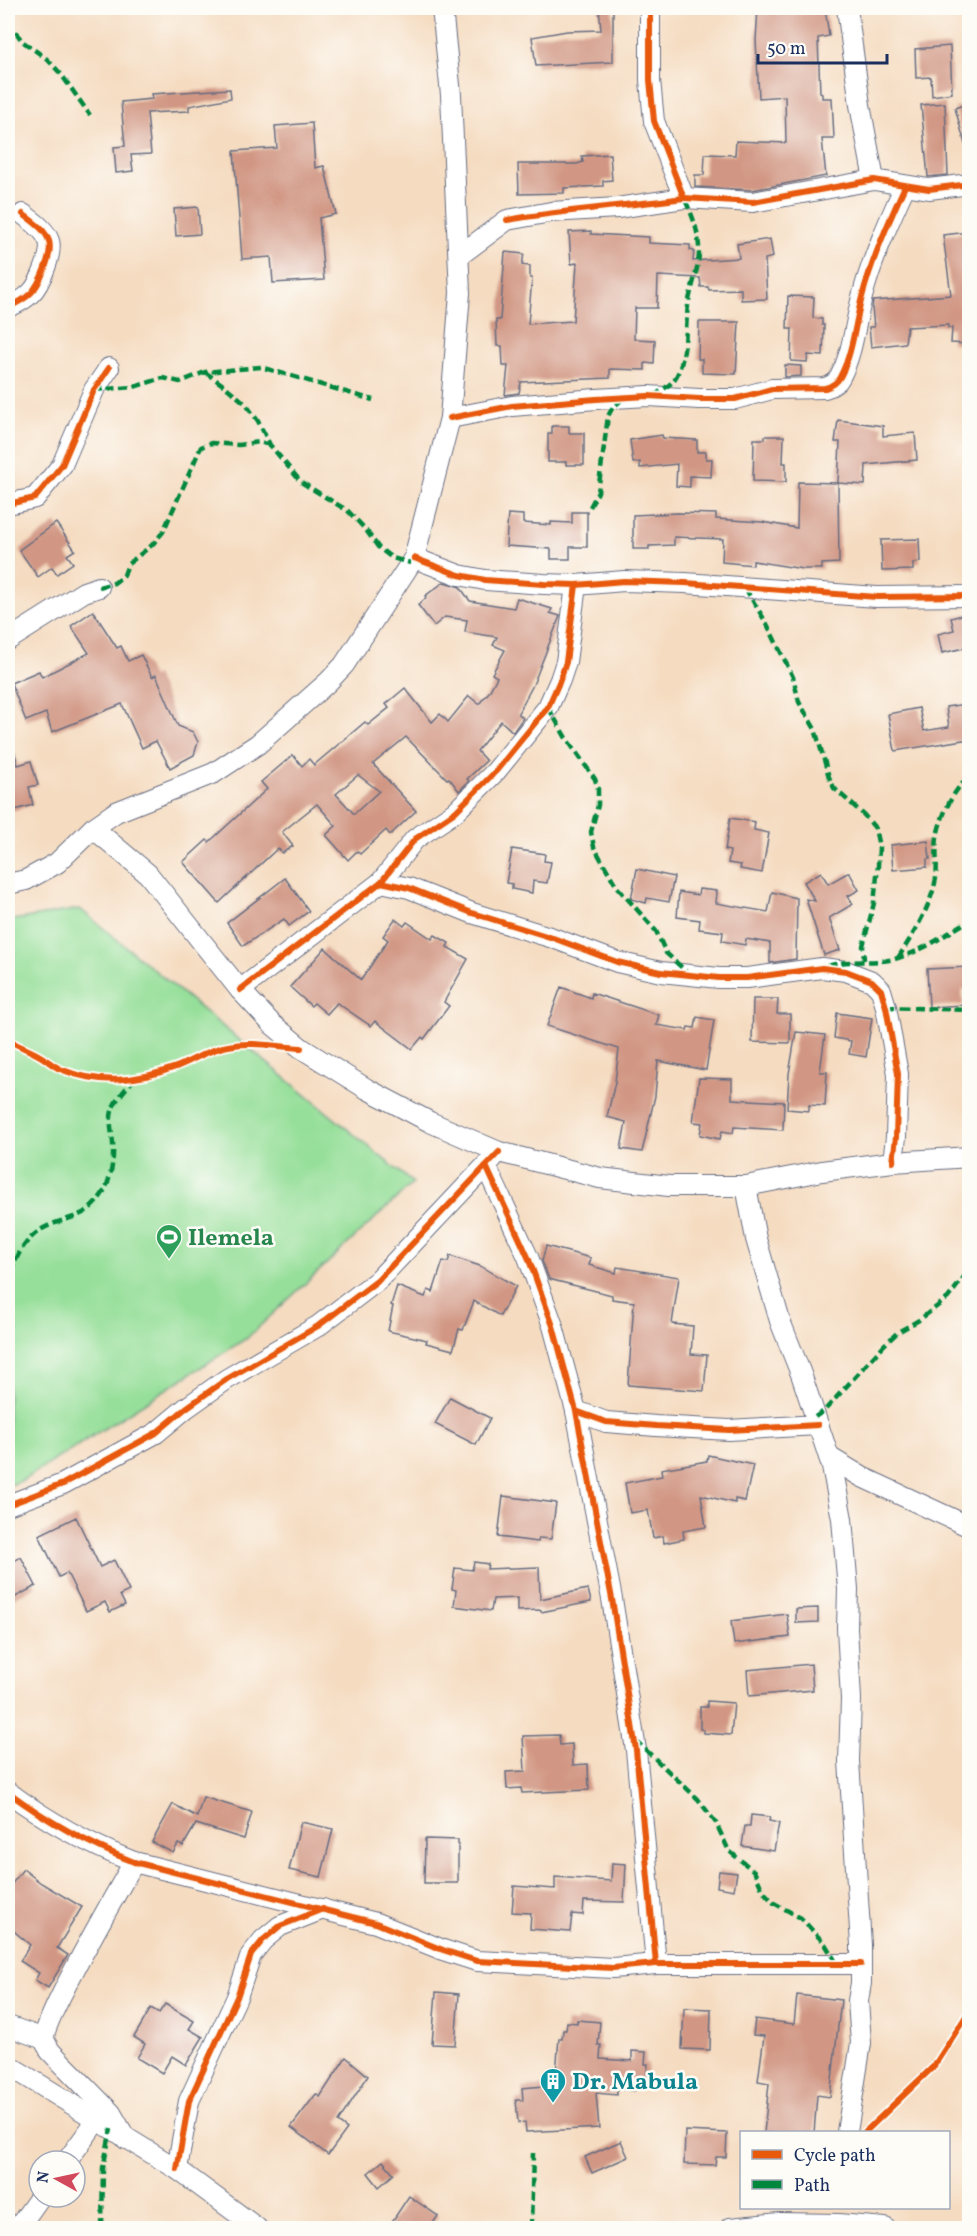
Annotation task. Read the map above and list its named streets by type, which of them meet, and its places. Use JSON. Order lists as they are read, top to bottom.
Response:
{
  "places": {
    "sports": ["Ilemela"],
    "building": ["Dr. Mabula"]
  },
  "legend": ["Cycle path", "Path"],
  "scale_bar": "50 m",
  "north": "left"
}
